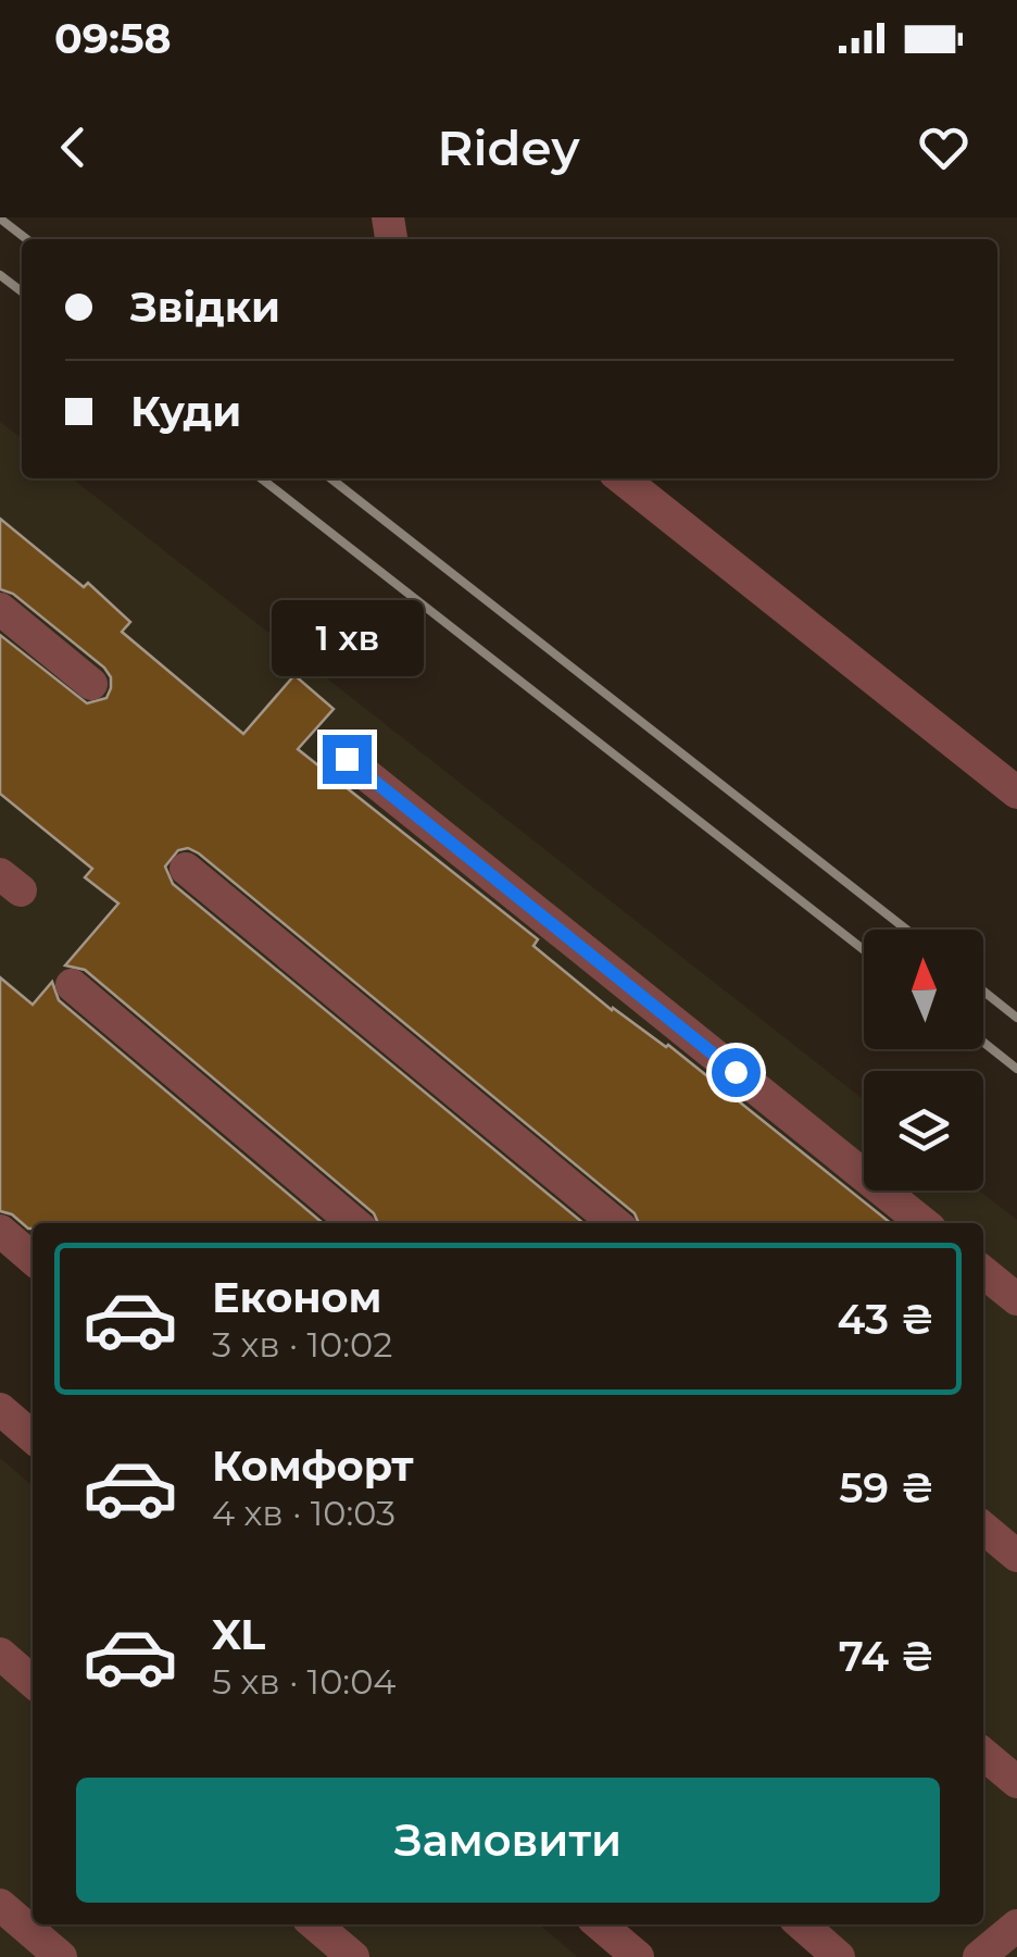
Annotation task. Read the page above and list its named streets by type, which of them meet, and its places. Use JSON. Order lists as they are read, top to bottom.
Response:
{
  "north": "top",
  "page": {
    "status": "09:58",
    "header": "Ridey",
    "banner": ["Звідки", "Куди"],
    "bubble": "1 хв",
    "list": [
      {
        "name": "Економ",
        "note": "3 хв · 10:02",
        "value": "43 ₴"
      },
      {
        "name": "Комфорт",
        "note": "4 хв · 10:03",
        "value": "59 ₴"
      },
      {
        "name": "XL",
        "note": "5 хв · 10:04",
        "value": "74 ₴"
      }
    ],
    "buttons": "Замовити"
  }
}
